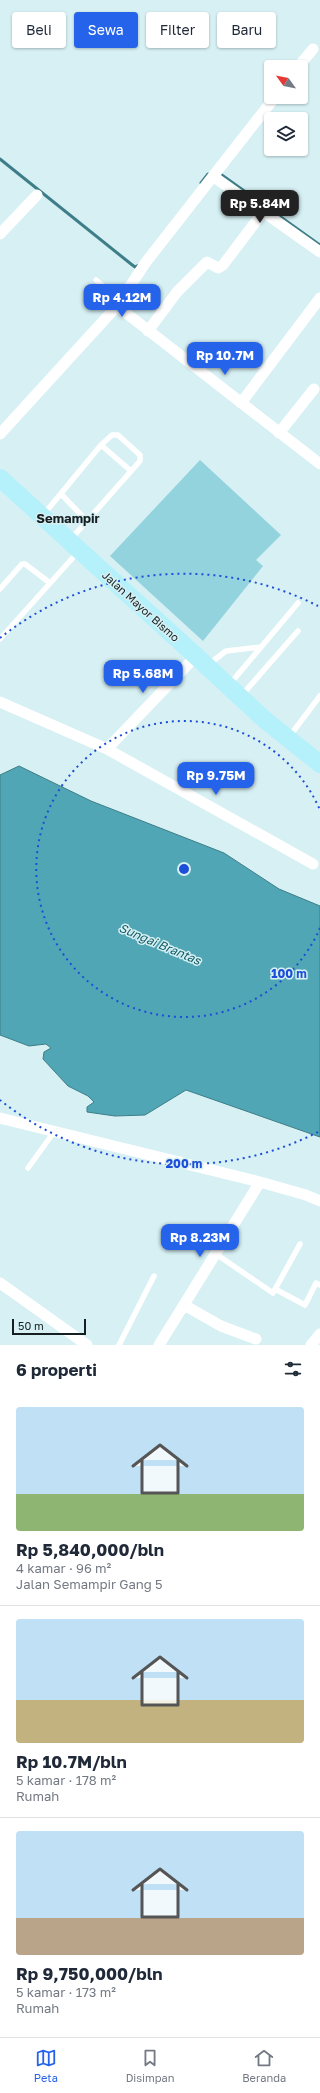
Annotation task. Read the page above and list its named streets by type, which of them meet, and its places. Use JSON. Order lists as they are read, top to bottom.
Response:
{
  "streets": {
    "main road": ["Jalan Mayor Bismo"]
  },
  "districts": ["Semampir"],
  "water": ["Sungai Brantas"],
  "scale_bar": "50 m",
  "north": "top left",
  "page": {
    "chip": [
      "Beli",
      "Sewa",
      "Filter",
      "Baru"
    ],
    "price": [
      "Rp 5.84M",
      "Rp 4.12M",
      "Rp 10.7M",
      "Rp 5.68M",
      "Rp 9.75M",
      "Rp 8.23M"
    ],
    "scale": "50 m",
    "heading": "6 properti",
    "list": [
      {
        "name": "Rp 5,840,000/bln",
        "note": "4 kamar · 96 m² · Jalan Semampir Gang 5"
      },
      {
        "name": "Rp 10.7M/bln",
        "note": "5 kamar · 178 m² · Rumah"
      },
      {
        "name": "Rp 9,750,000/bln",
        "note": "5 kamar · 173 m² · Rumah"
      }
    ],
    "tabs": ["Peta", "Disimpan", "Beranda"]
  },
  "rings": ["100 m", "200 m"]
}
